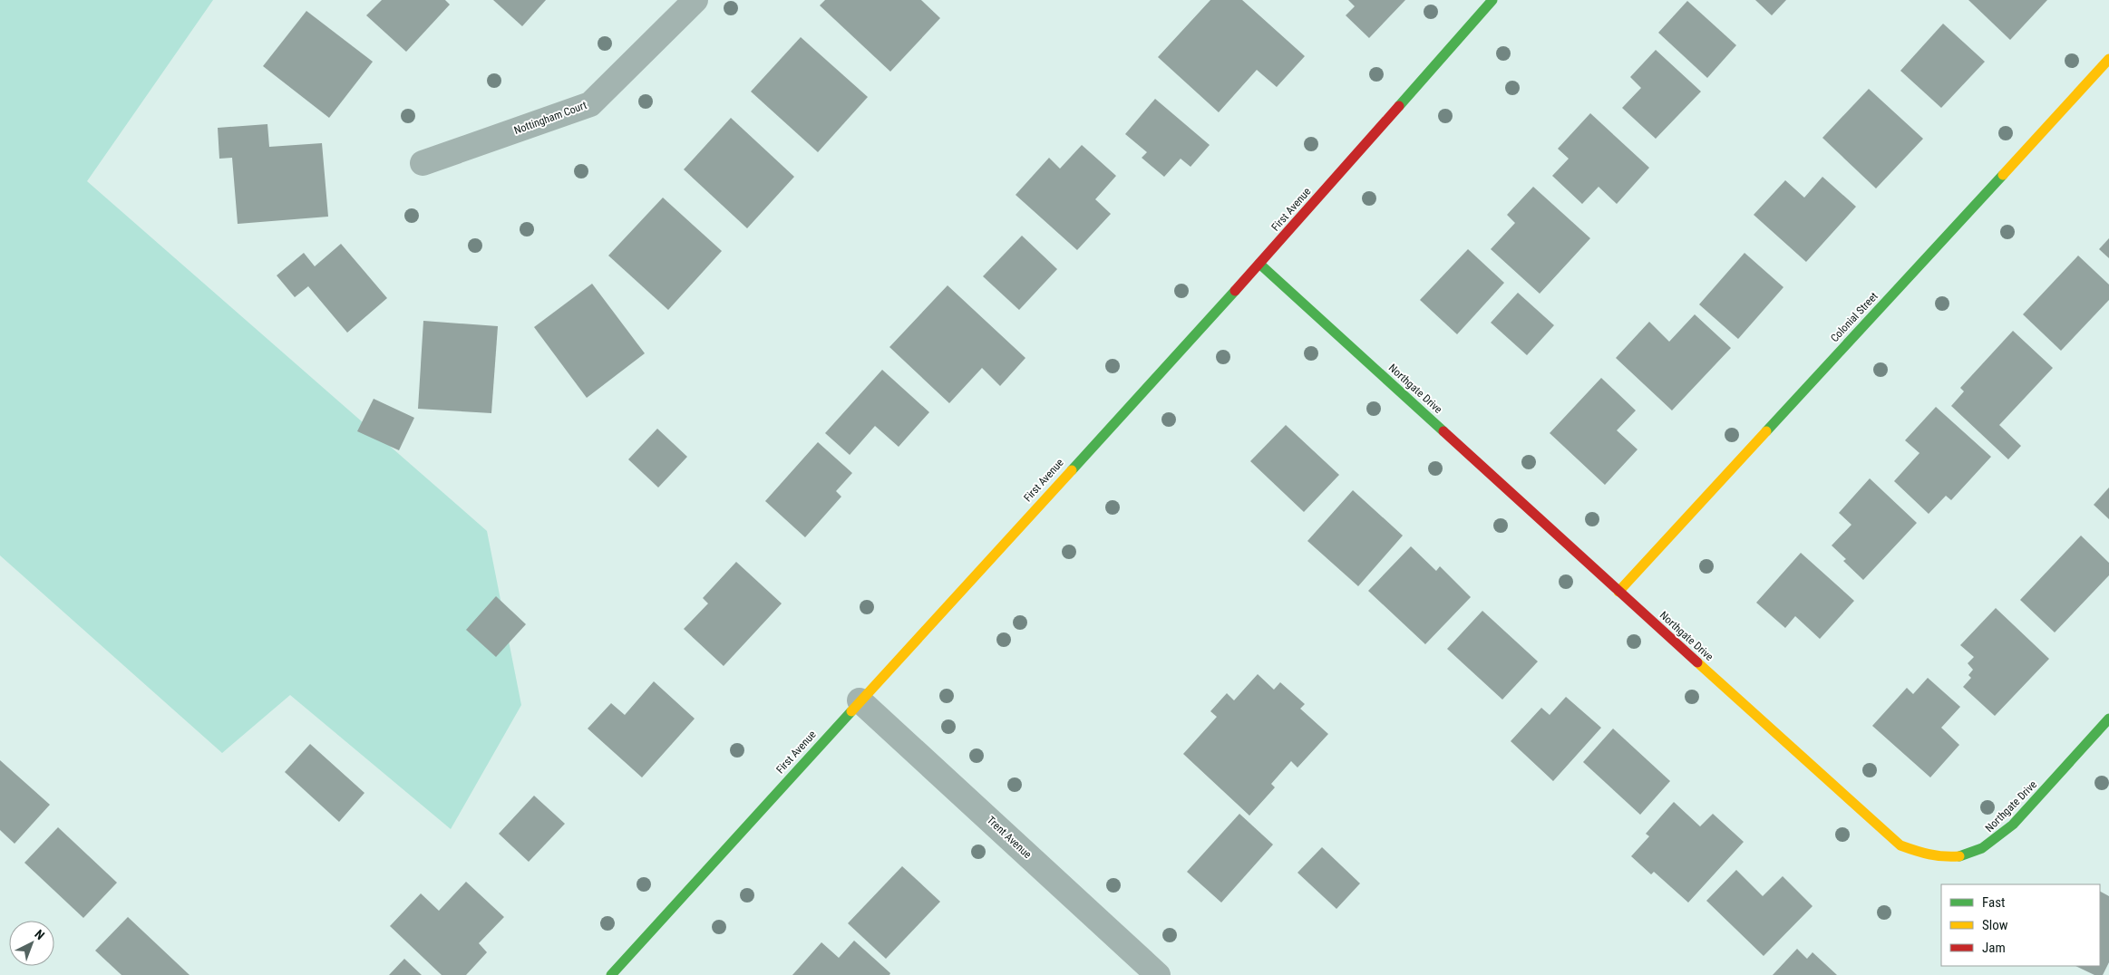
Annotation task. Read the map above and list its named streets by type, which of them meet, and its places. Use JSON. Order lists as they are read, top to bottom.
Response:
{
  "streets": {
    "street": [
      "Nottingham Court",
      "First Avenue",
      "Colonial Street",
      "Northgate Drive",
      "Trent Avenue"
    ]
  },
  "crossings": [
    ["First Avenue", "Northgate Drive"],
    ["First Avenue", "Trent Avenue"],
    ["Colonial Street", "Northgate Drive"]
  ],
  "legend": ["Fast", "Slow", "Jam"],
  "north": "top right"
}
